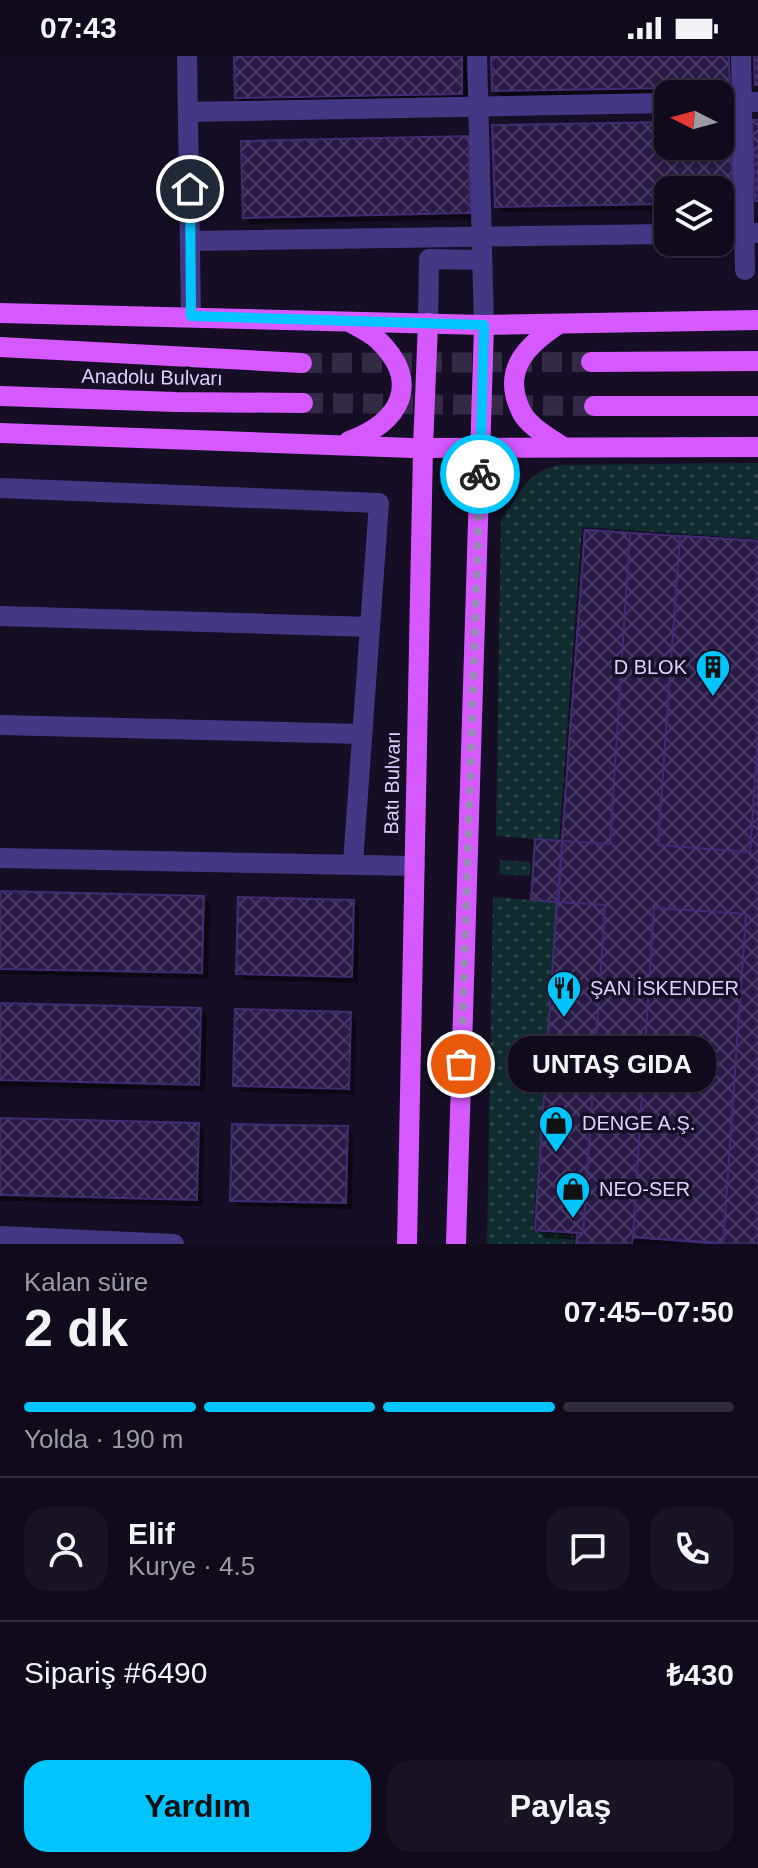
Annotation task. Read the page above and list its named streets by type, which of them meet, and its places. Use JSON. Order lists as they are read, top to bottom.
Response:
{
  "streets": {
    "main road": ["Anadolu Bulvarı", "Batı Bulvarı"]
  },
  "places": {
    "building": ["D BLOK"],
    "restaurant": ["ŞAN İSKENDER"],
    "other": ["UNTAŞ GIDA"],
    "shop": ["DENGE A.Ş.", "NEO-SER"]
  },
  "north": "left",
  "page": {
    "status": "07:43",
    "bubble": "UNTAŞ GIDA",
    "heading": ["2 dk", "Kalan süre", "07:45–07:50"],
    "panel": [
      "Elif",
      "Kurye · 4.5",
      "Sipariş #6490",
      "₺430"
    ],
    "bar": "Yolda · 190 m",
    "buttons": ["Yardım", "Paylaş"]
  }
}
